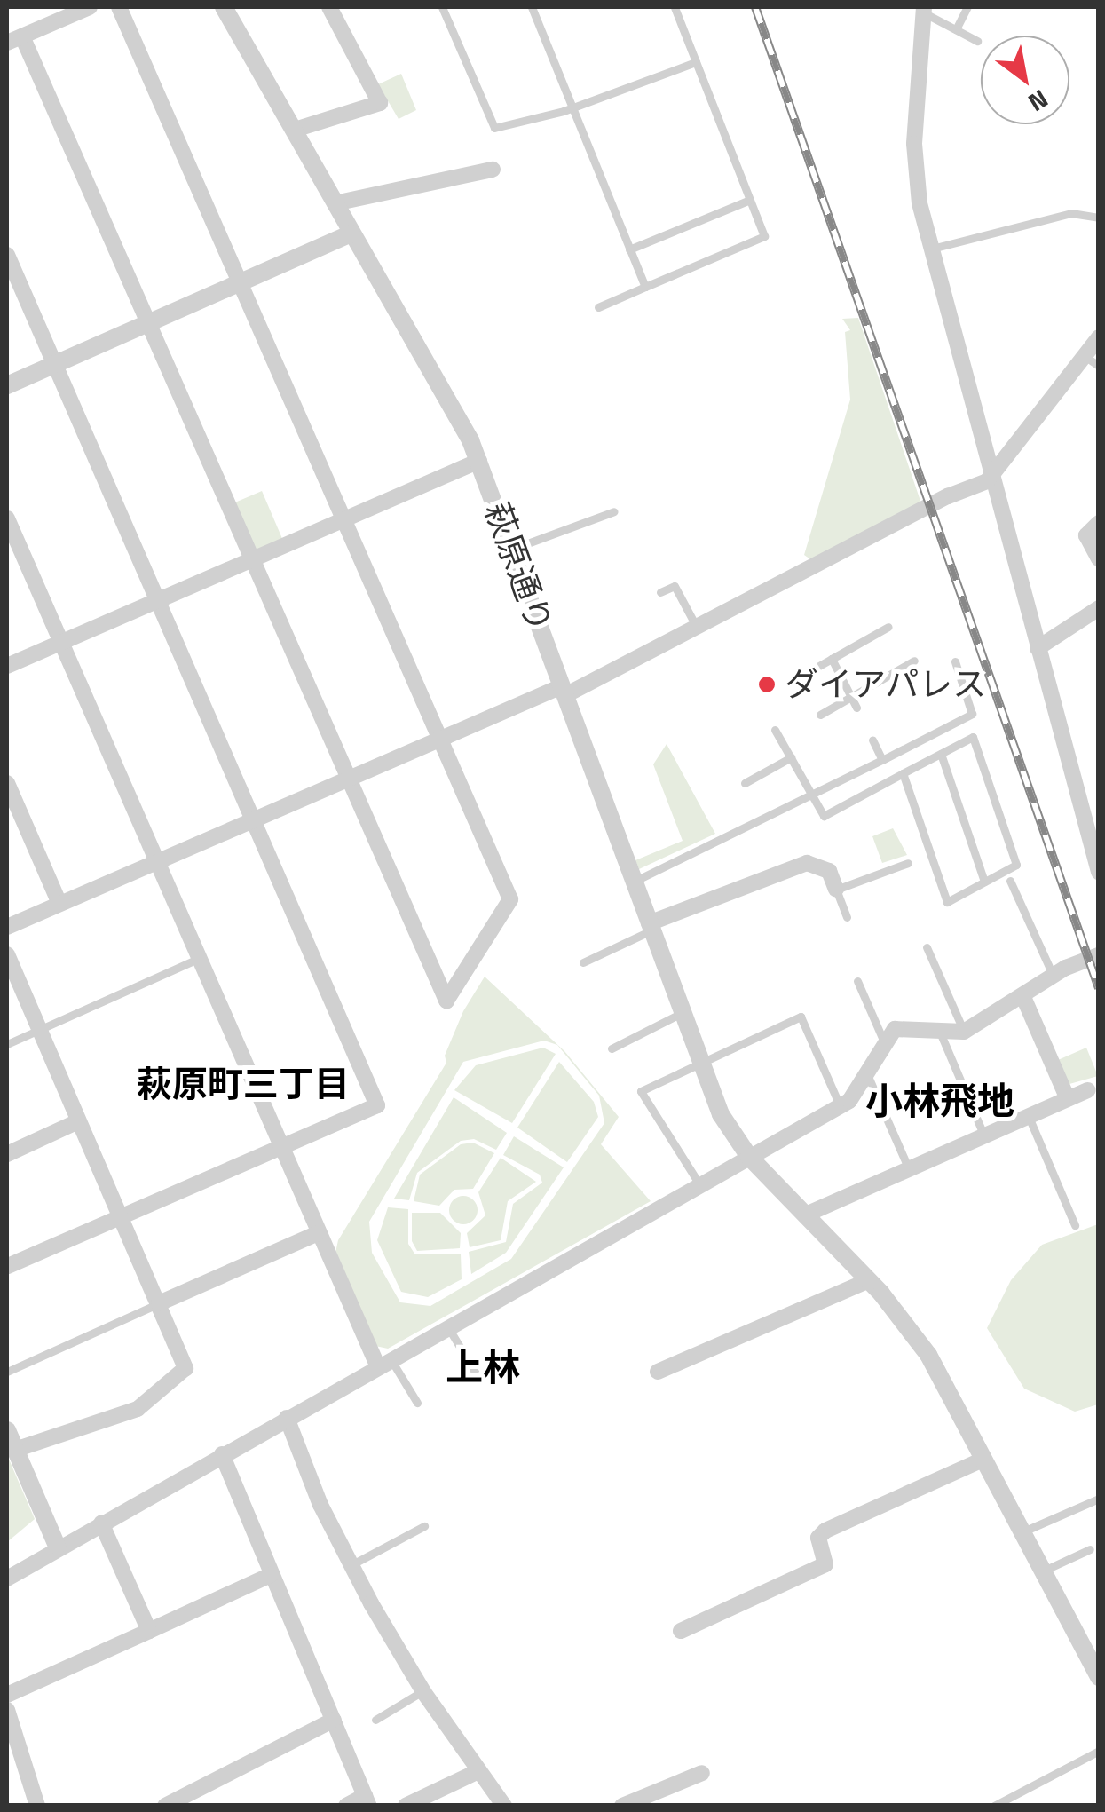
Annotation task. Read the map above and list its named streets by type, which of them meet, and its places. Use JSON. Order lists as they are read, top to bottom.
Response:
{
  "streets": {
    "street": ["萩原通り"]
  },
  "districts": ["萩原町三丁目", "小林飛地", "上林"],
  "places": ["ダイアパレス"],
  "north": "bottom right"
}
